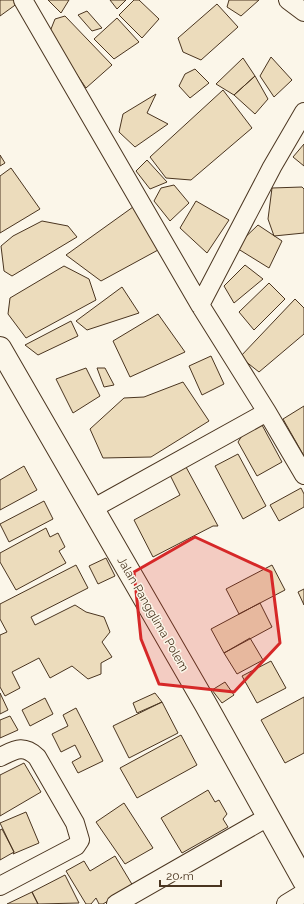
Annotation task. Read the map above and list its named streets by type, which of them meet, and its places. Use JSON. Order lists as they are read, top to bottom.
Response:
{
  "streets": {
    "street": ["Jalan Pangglima Polem"]
  },
  "scale_bar": "20 m"
}
